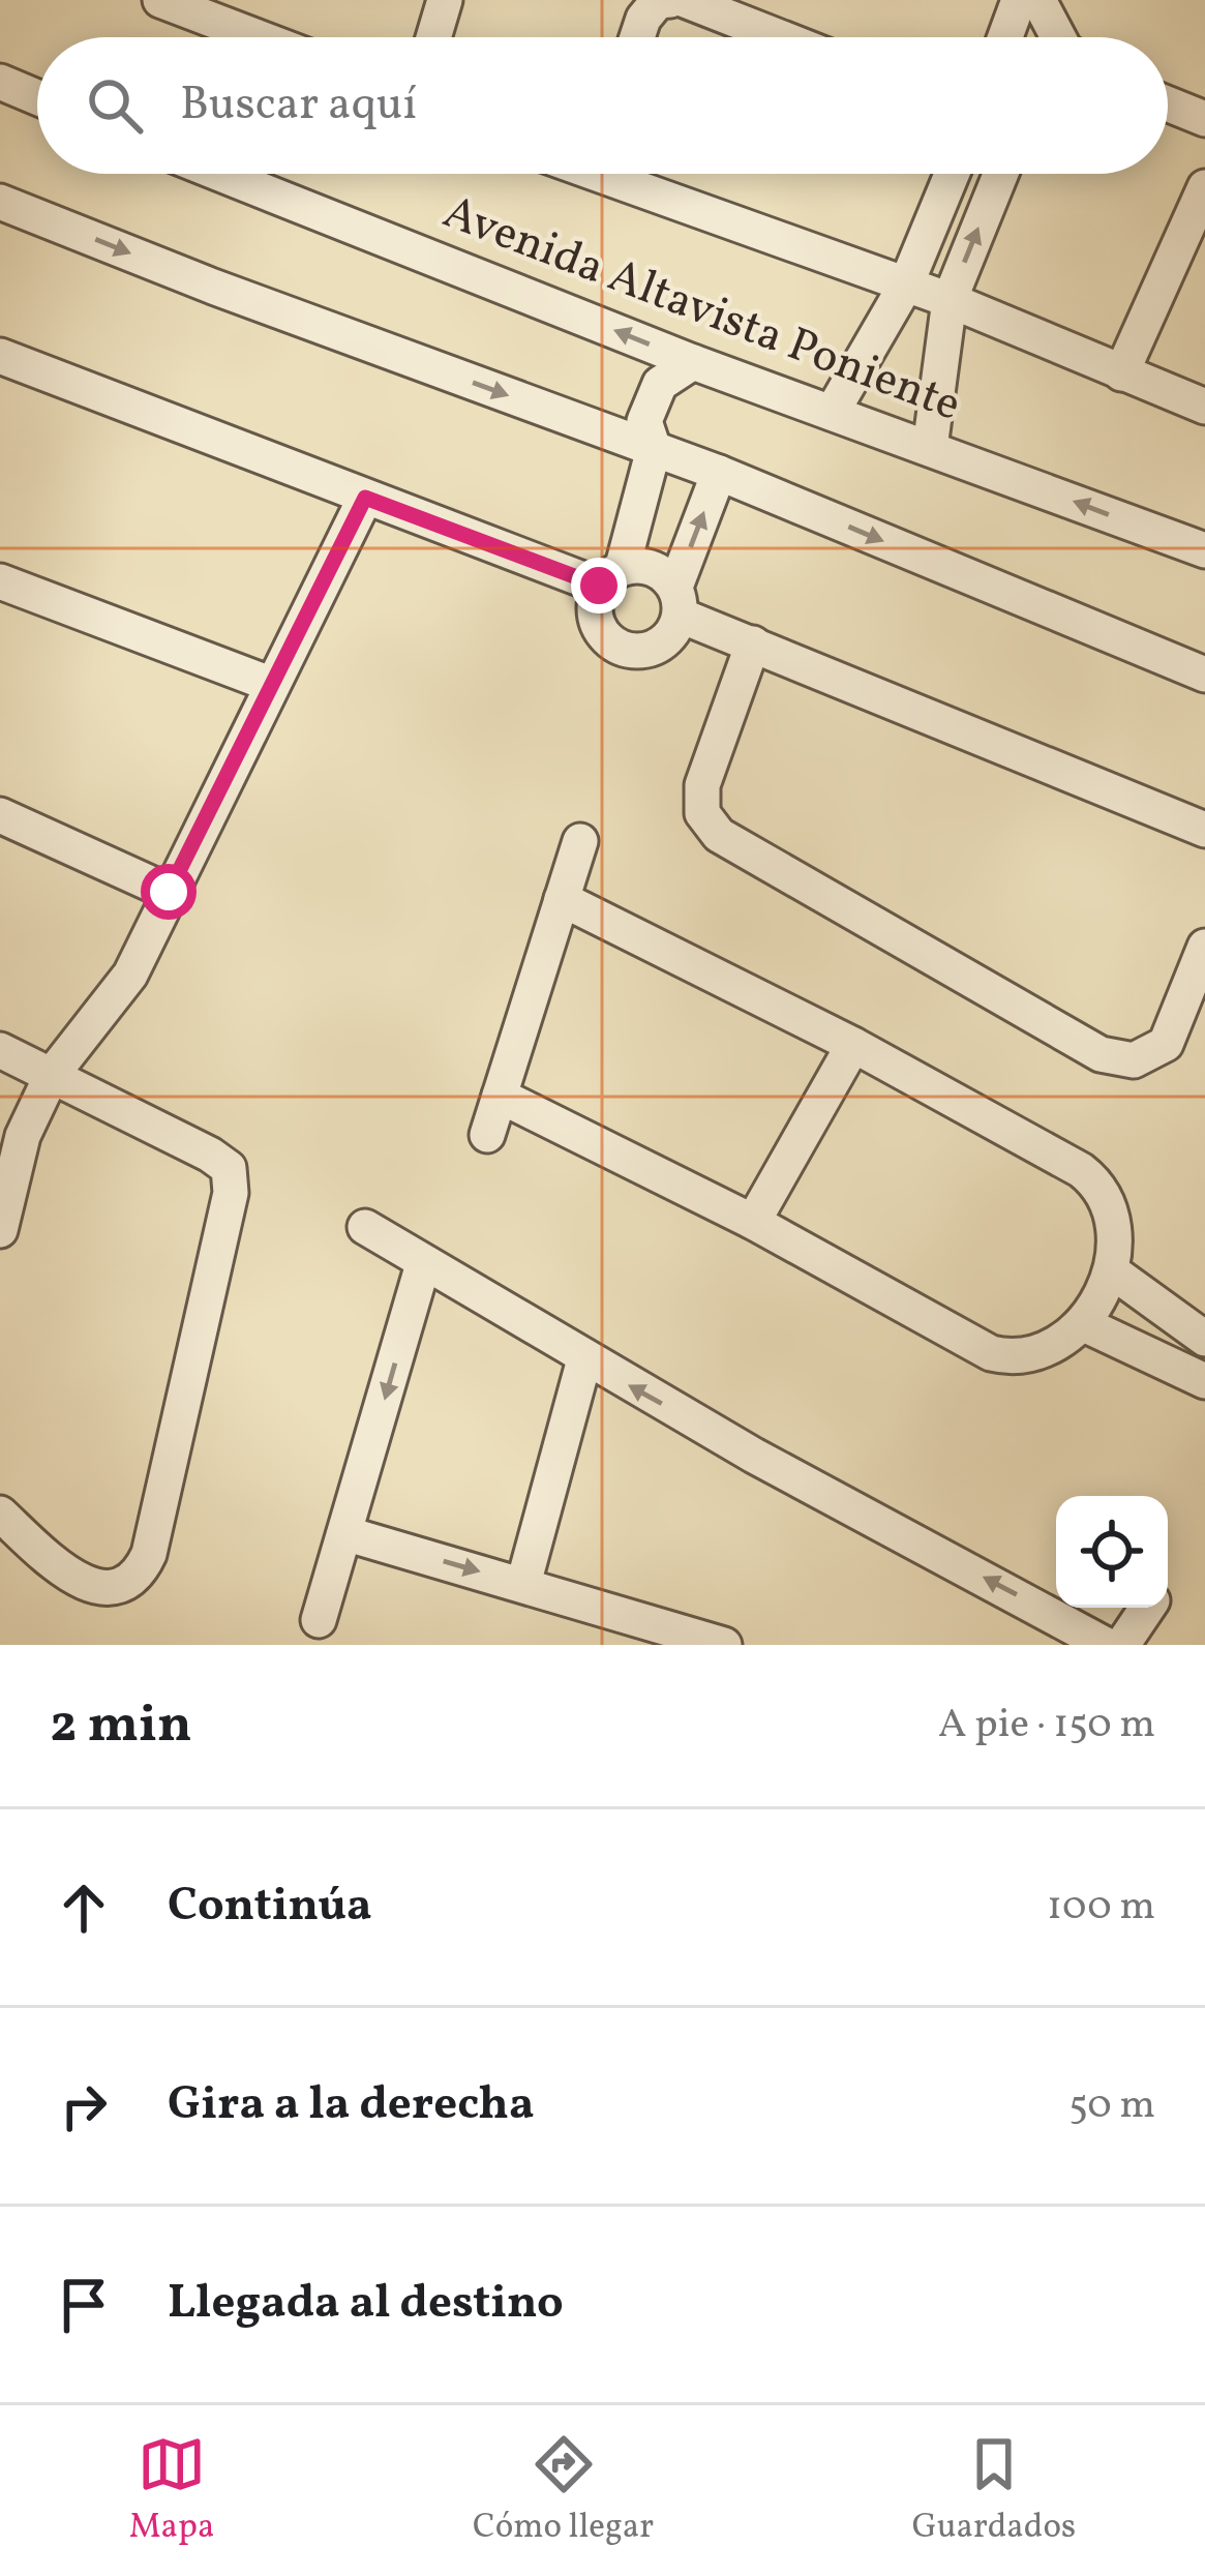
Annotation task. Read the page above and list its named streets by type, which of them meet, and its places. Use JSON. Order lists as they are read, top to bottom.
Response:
{
  "streets": {
    "street": ["Avenida Altavista Poniente"]
  },
  "page": {
    "search": "Buscar aquí",
    "heading": ["2 min", "A pie · 150 m"],
    "list": [
      ["Continúa", "100 m"],
      ["Gira a la derecha", "50 m"],
      "Llegada al destino"
    ],
    "nav": ["Mapa", "Cómo llegar", "Guardados"]
  }
}
